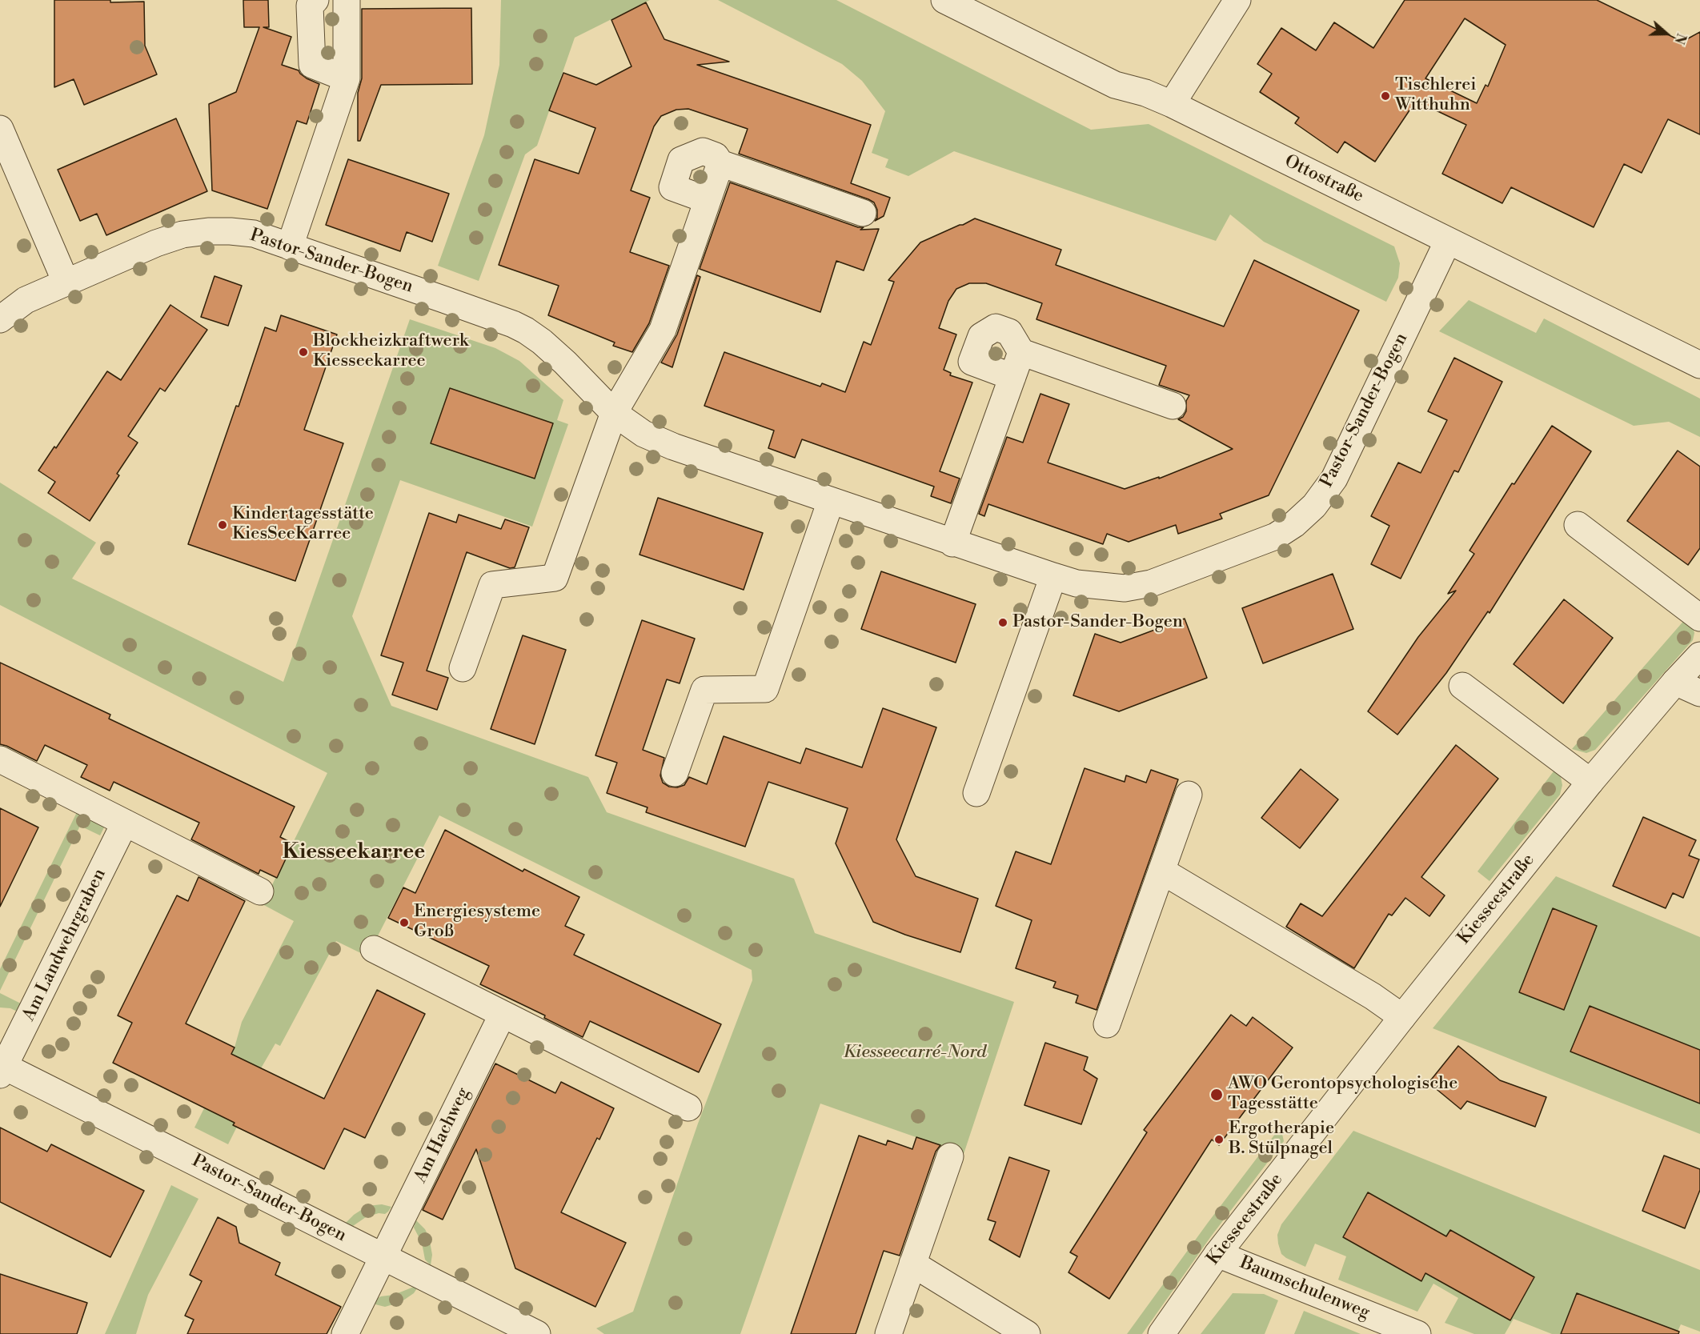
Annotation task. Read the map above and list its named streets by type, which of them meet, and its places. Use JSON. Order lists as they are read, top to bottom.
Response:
{
  "streets": {
    "street": [
      "Ottostraße",
      "Pastor-Sander-Bogen",
      "Kiesseestraße",
      "Am Landwehrgraben",
      "Am Hachweg",
      "Baumschulenweg"
    ]
  },
  "crossings": [
    ["Ottostraße", "Pastor-Sander-Bogen"],
    ["Pastor-Sander-Bogen", "Am Landwehrgraben"],
    ["Pastor-Sander-Bogen", "Am Hachweg"],
    ["Kiesseestraße", "Baumschulenweg"]
  ],
  "districts": ["Kiesseekarree"],
  "parks": ["Kiesseecarré-Nord"],
  "places": [
    "Tischlerei Witthuhn",
    "Blockheizkraftwerk Kiesseekarree",
    "Kindertagesstätte KiesSeeKarree",
    "Pastor-Sander-Bogen",
    "Energiesysteme Groß",
    "AWO Gerontopsychologische Tagesstätte",
    "Ergotherapie B. Stülpnagel"
  ],
  "north": "right"
}
